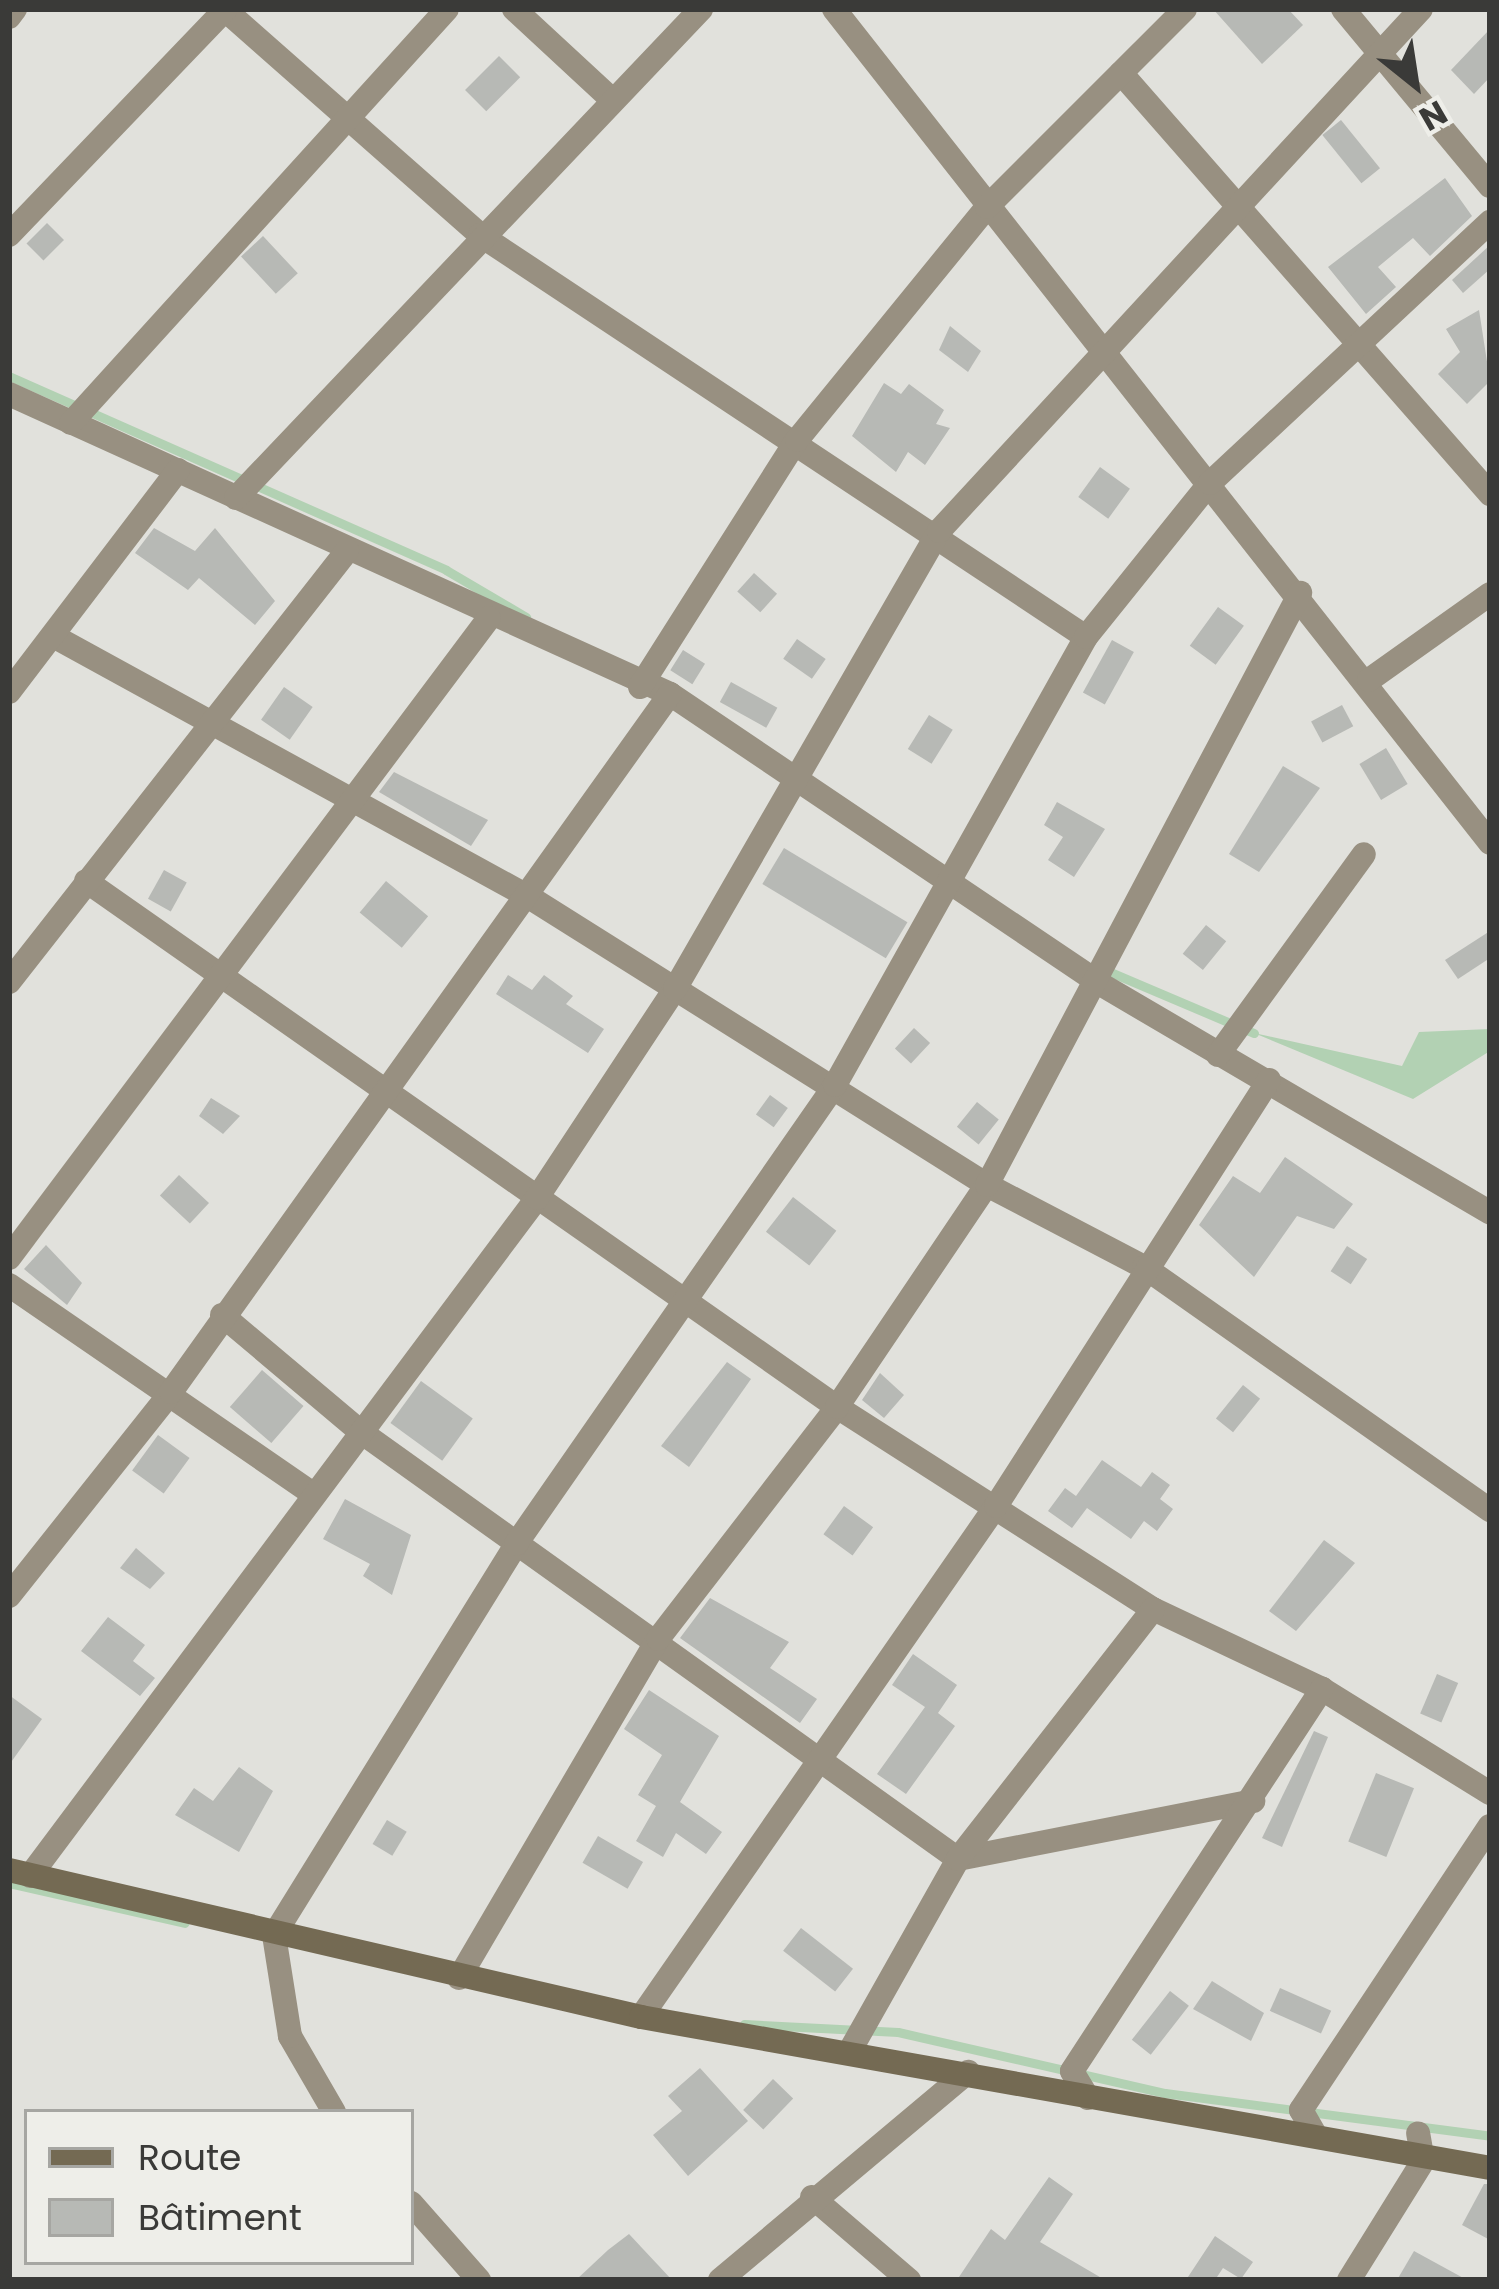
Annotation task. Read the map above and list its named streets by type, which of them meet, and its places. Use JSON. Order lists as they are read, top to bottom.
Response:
{
  "legend": ["Route", "Bâtiment"],
  "north": "bottom right"
}
